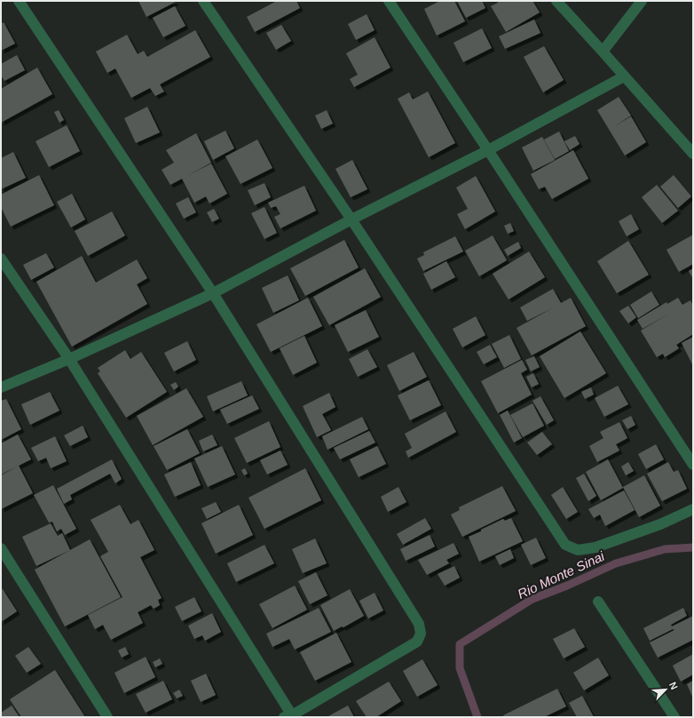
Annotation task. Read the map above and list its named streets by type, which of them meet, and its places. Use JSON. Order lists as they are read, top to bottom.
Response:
{
  "water": ["Rio Monte Sinai"],
  "north": "top right"
}
